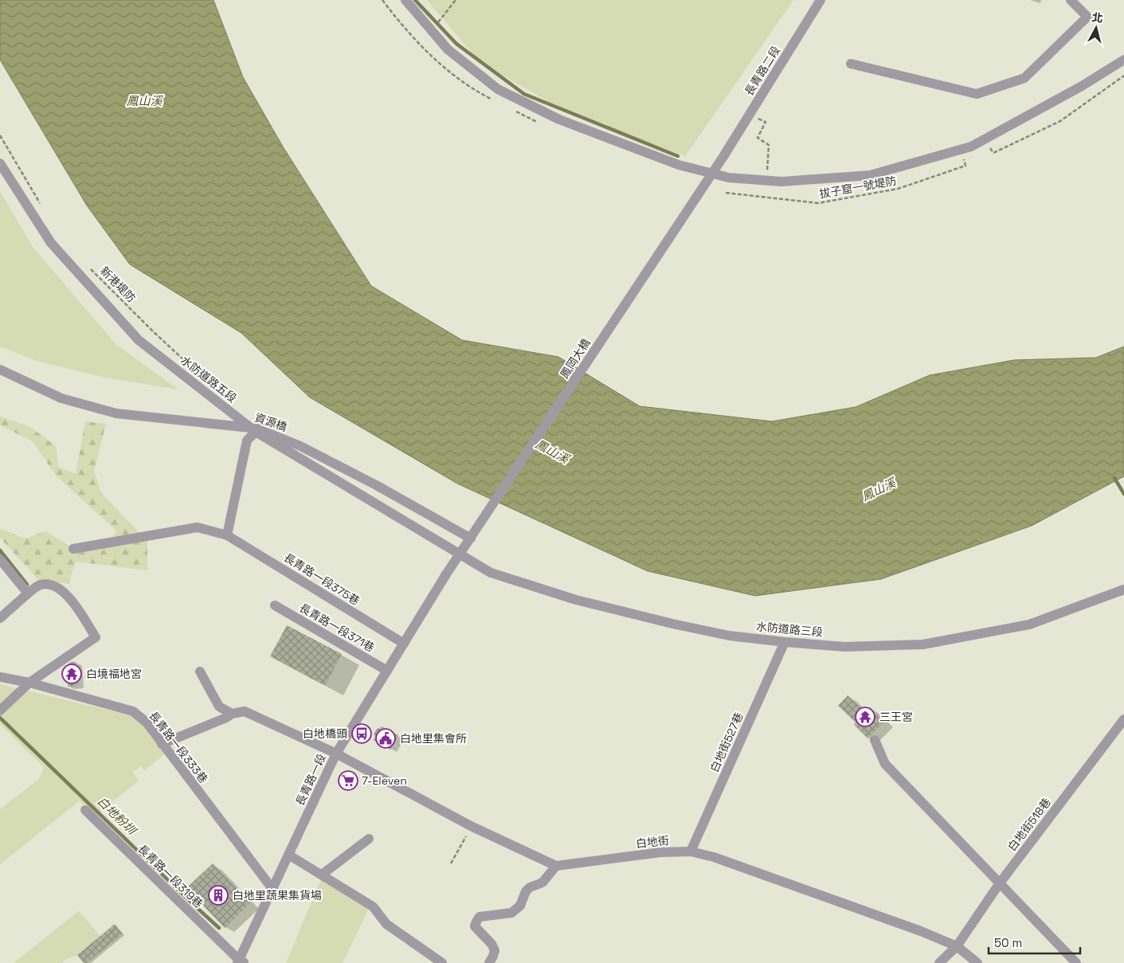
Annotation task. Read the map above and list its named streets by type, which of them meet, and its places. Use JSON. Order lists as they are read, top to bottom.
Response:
{
  "streets": {
    "street": [
      "長青路二段",
      "鳳岡大橋",
      "水防道路五段",
      "資源橋",
      "長青路一段375巷",
      "長青路一段371巷",
      "水防道路三段",
      "白地街527巷",
      "長青路一段333巷",
      "長青路一段",
      "白地街518巷",
      "白地街",
      "長青路一段319巷"
    ],
    "path": ["拔子窟一號堤防", "新港堤防"]
  },
  "crossings": [
    ["長青路二段", "鳳岡大橋"],
    ["鳳岡大橋", "資源橋"],
    ["鳳岡大橋", "長青路一段"],
    ["水防道路五段", "水防道路三段"],
    ["長青路一段375巷", "長青路一段"],
    ["長青路一段371巷", "長青路一段"],
    ["水防道路三段", "白地街527巷"],
    ["白地街527巷", "白地街"],
    ["長青路一段333巷", "長青路一段"],
    ["長青路一段", "白地街"],
    ["長青路一段", "長青路一段319巷"],
    ["白地街518巷", "白地街"]
  ],
  "water": ["鳳山溪", "白地粉圳"],
  "places": {
    "temple": ["白境福地宮", "三王宮"],
    "bus stop": ["白地橋頭"],
    "public building": ["白地里集會所"],
    "supermarket": ["7-Eleven"],
    "building": ["白地里蔬果集貨場"]
  },
  "scale_bar": "50 m",
  "north": "top"
}
